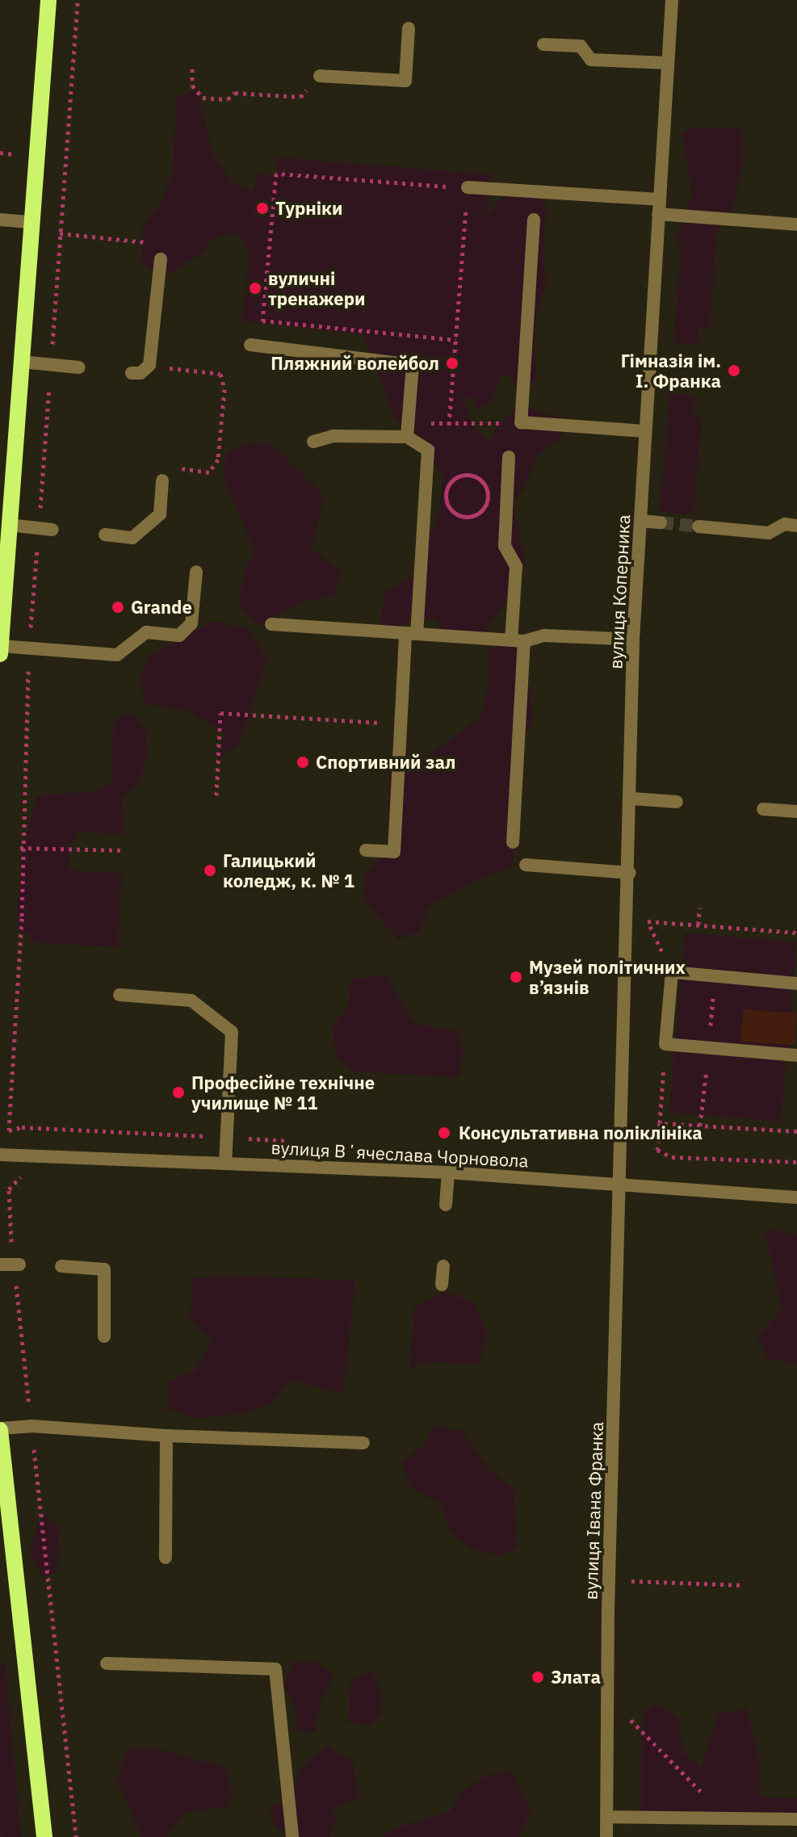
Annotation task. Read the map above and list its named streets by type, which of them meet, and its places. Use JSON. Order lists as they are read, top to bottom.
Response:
{
  "streets": {
    "street": ["вулиця Коперника", "вулиця Вʼячеслава Чорновола", "вулиця Івана Франка"]
  },
  "crossings": [
    ["вулиця Коперника", "вулиця Вʼячеслава Чорновола"],
    ["вулиця Коперника", "вулиця Івана Франка"],
    ["вулиця Вʼячеслава Чорновола", "вулиця Івана Франка"]
  ],
  "places": [
    "Турніки",
    "вуличні тренажери",
    "Пляжний волейбол",
    "Гімназія ім. І. Франка",
    "Grande",
    "Спортивний зал",
    "Галицький коледж, к. № 1",
    "Музей політичних в’язнів",
    "Професійне технічне училище № 11",
    "Консультативна поліклініка",
    "Злата"
  ]
}
